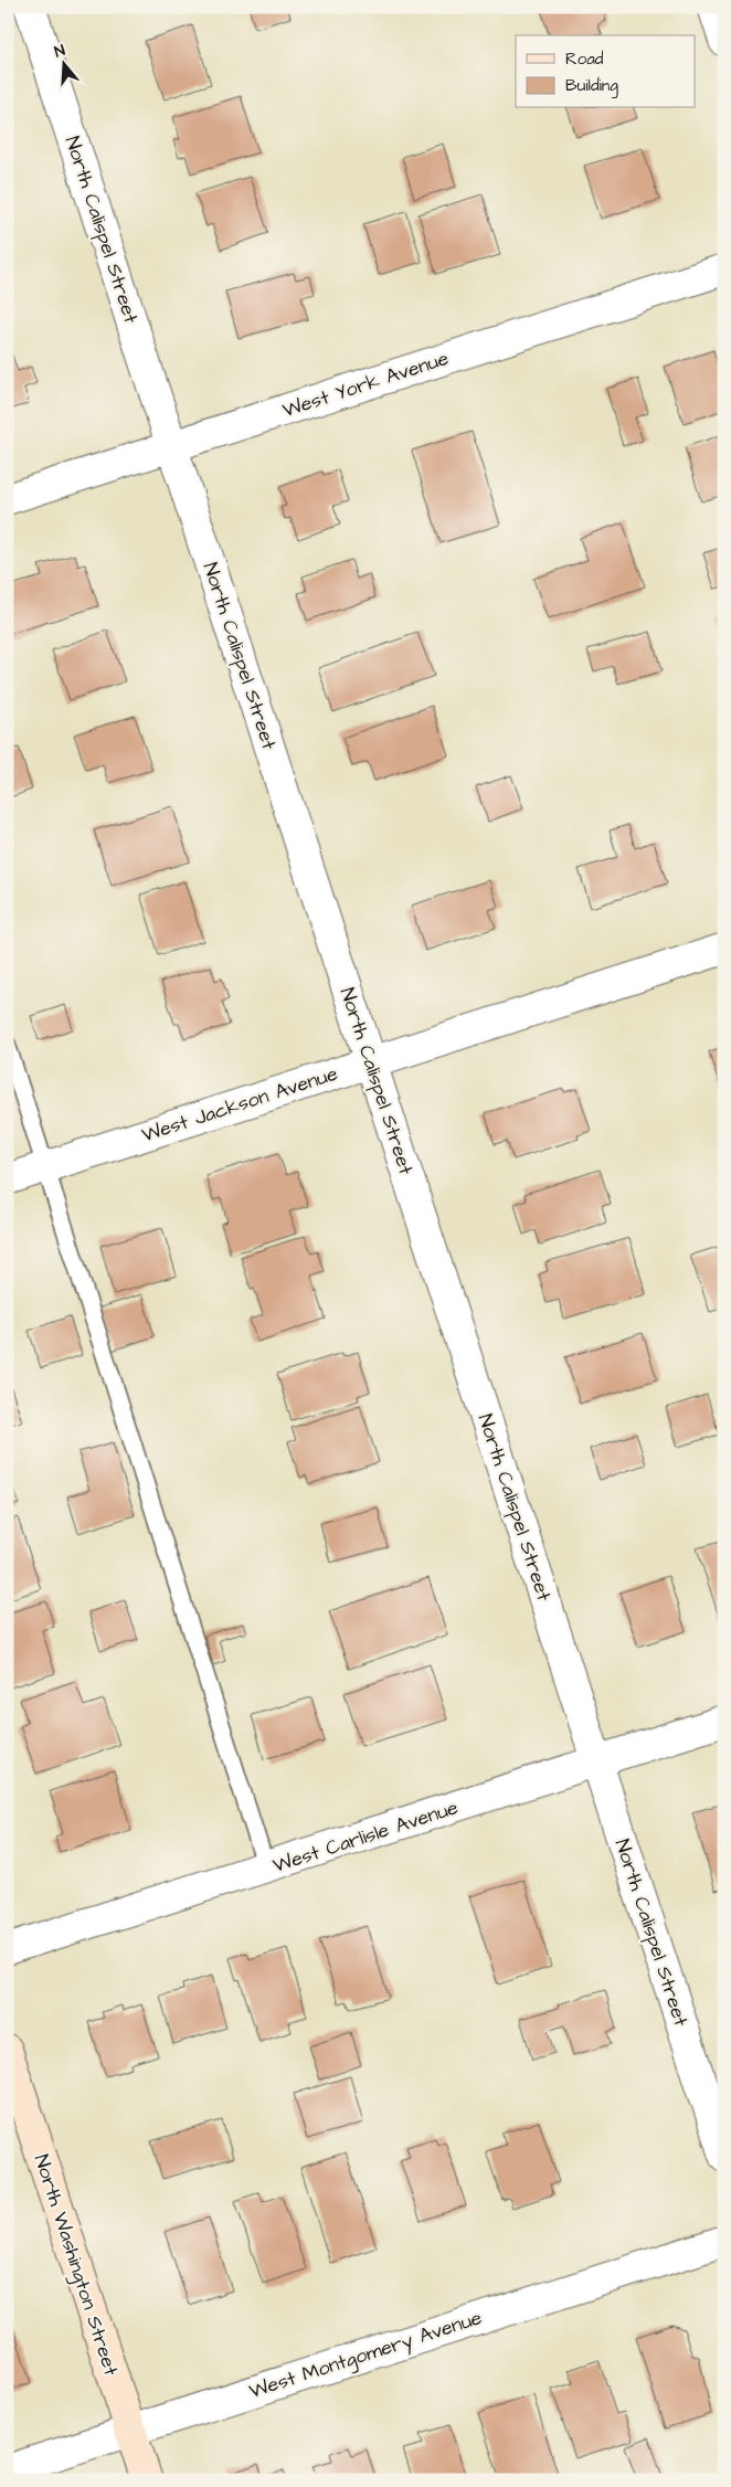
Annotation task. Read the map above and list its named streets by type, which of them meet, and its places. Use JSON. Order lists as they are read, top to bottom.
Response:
{
  "streets": {
    "main road": ["North Washington Street"],
    "street": [
      "North Calispel Street",
      "West York Avenue",
      "West Jackson Avenue",
      "West Carlisle Avenue",
      "West Montgomery Avenue"
    ]
  },
  "crossings": [
    ["North Calispel Street", "West York Avenue"],
    ["North Calispel Street", "West Jackson Avenue"],
    ["North Calispel Street", "West Carlisle Avenue"],
    ["North Washington Street", "West Montgomery Avenue"]
  ],
  "legend": ["Road", "Building"],
  "north": "top"
}
